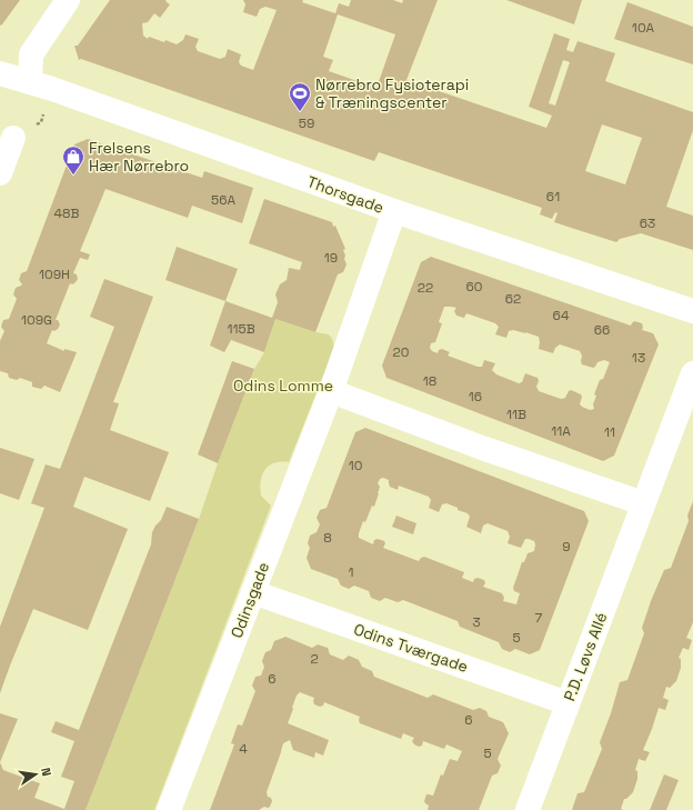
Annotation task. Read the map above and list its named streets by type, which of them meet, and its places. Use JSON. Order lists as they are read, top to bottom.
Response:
{
  "streets": {
    "street": [
      "Thorsgade",
      "Odinsgade",
      "Odins Tværgade",
      "P.D. Løvs Allé"
    ]
  },
  "crossings": [
    ["Thorsgade", "Odinsgade"],
    ["Odinsgade", "Odins Tværgade"],
    ["Odins Tværgade", "P.D. Løvs Allé"]
  ],
  "parks": ["Odins Lomme"],
  "places": {
    "sports": ["Nørrebro Fysioterapi & Træningscenter"],
    "shop": ["Frelsens Hær Nørrebro"]
  },
  "house_numbers": [
    "10A",
    "59",
    "61",
    "56A",
    "48B",
    "63",
    "19",
    "109H",
    "60",
    "22",
    "62",
    "64",
    "109G",
    "115B",
    "66",
    "20",
    "13",
    "18",
    "16",
    "11B",
    "11A",
    "11",
    "10",
    "8",
    "9",
    "1",
    "7",
    "3",
    "5",
    "2",
    "6",
    "6",
    "4",
    "5"
  ],
  "north": "right"
}
